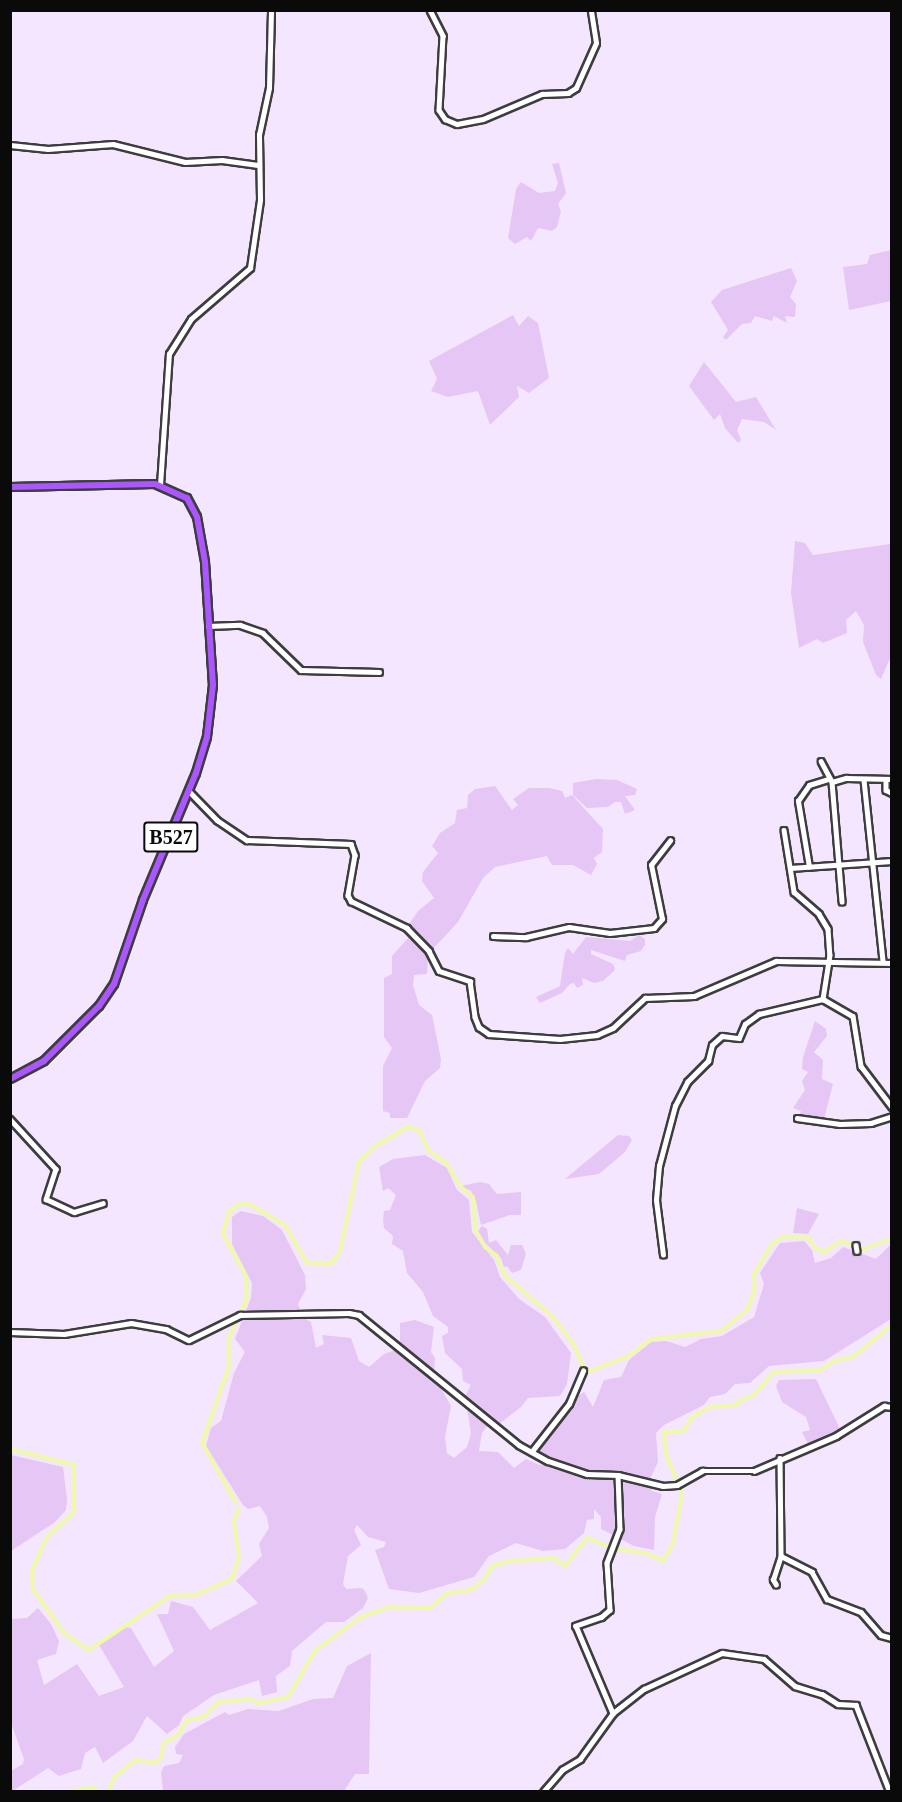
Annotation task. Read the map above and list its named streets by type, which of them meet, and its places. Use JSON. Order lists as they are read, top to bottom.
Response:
{
  "streets": {
    "main road": ["B527"]
  }
}
